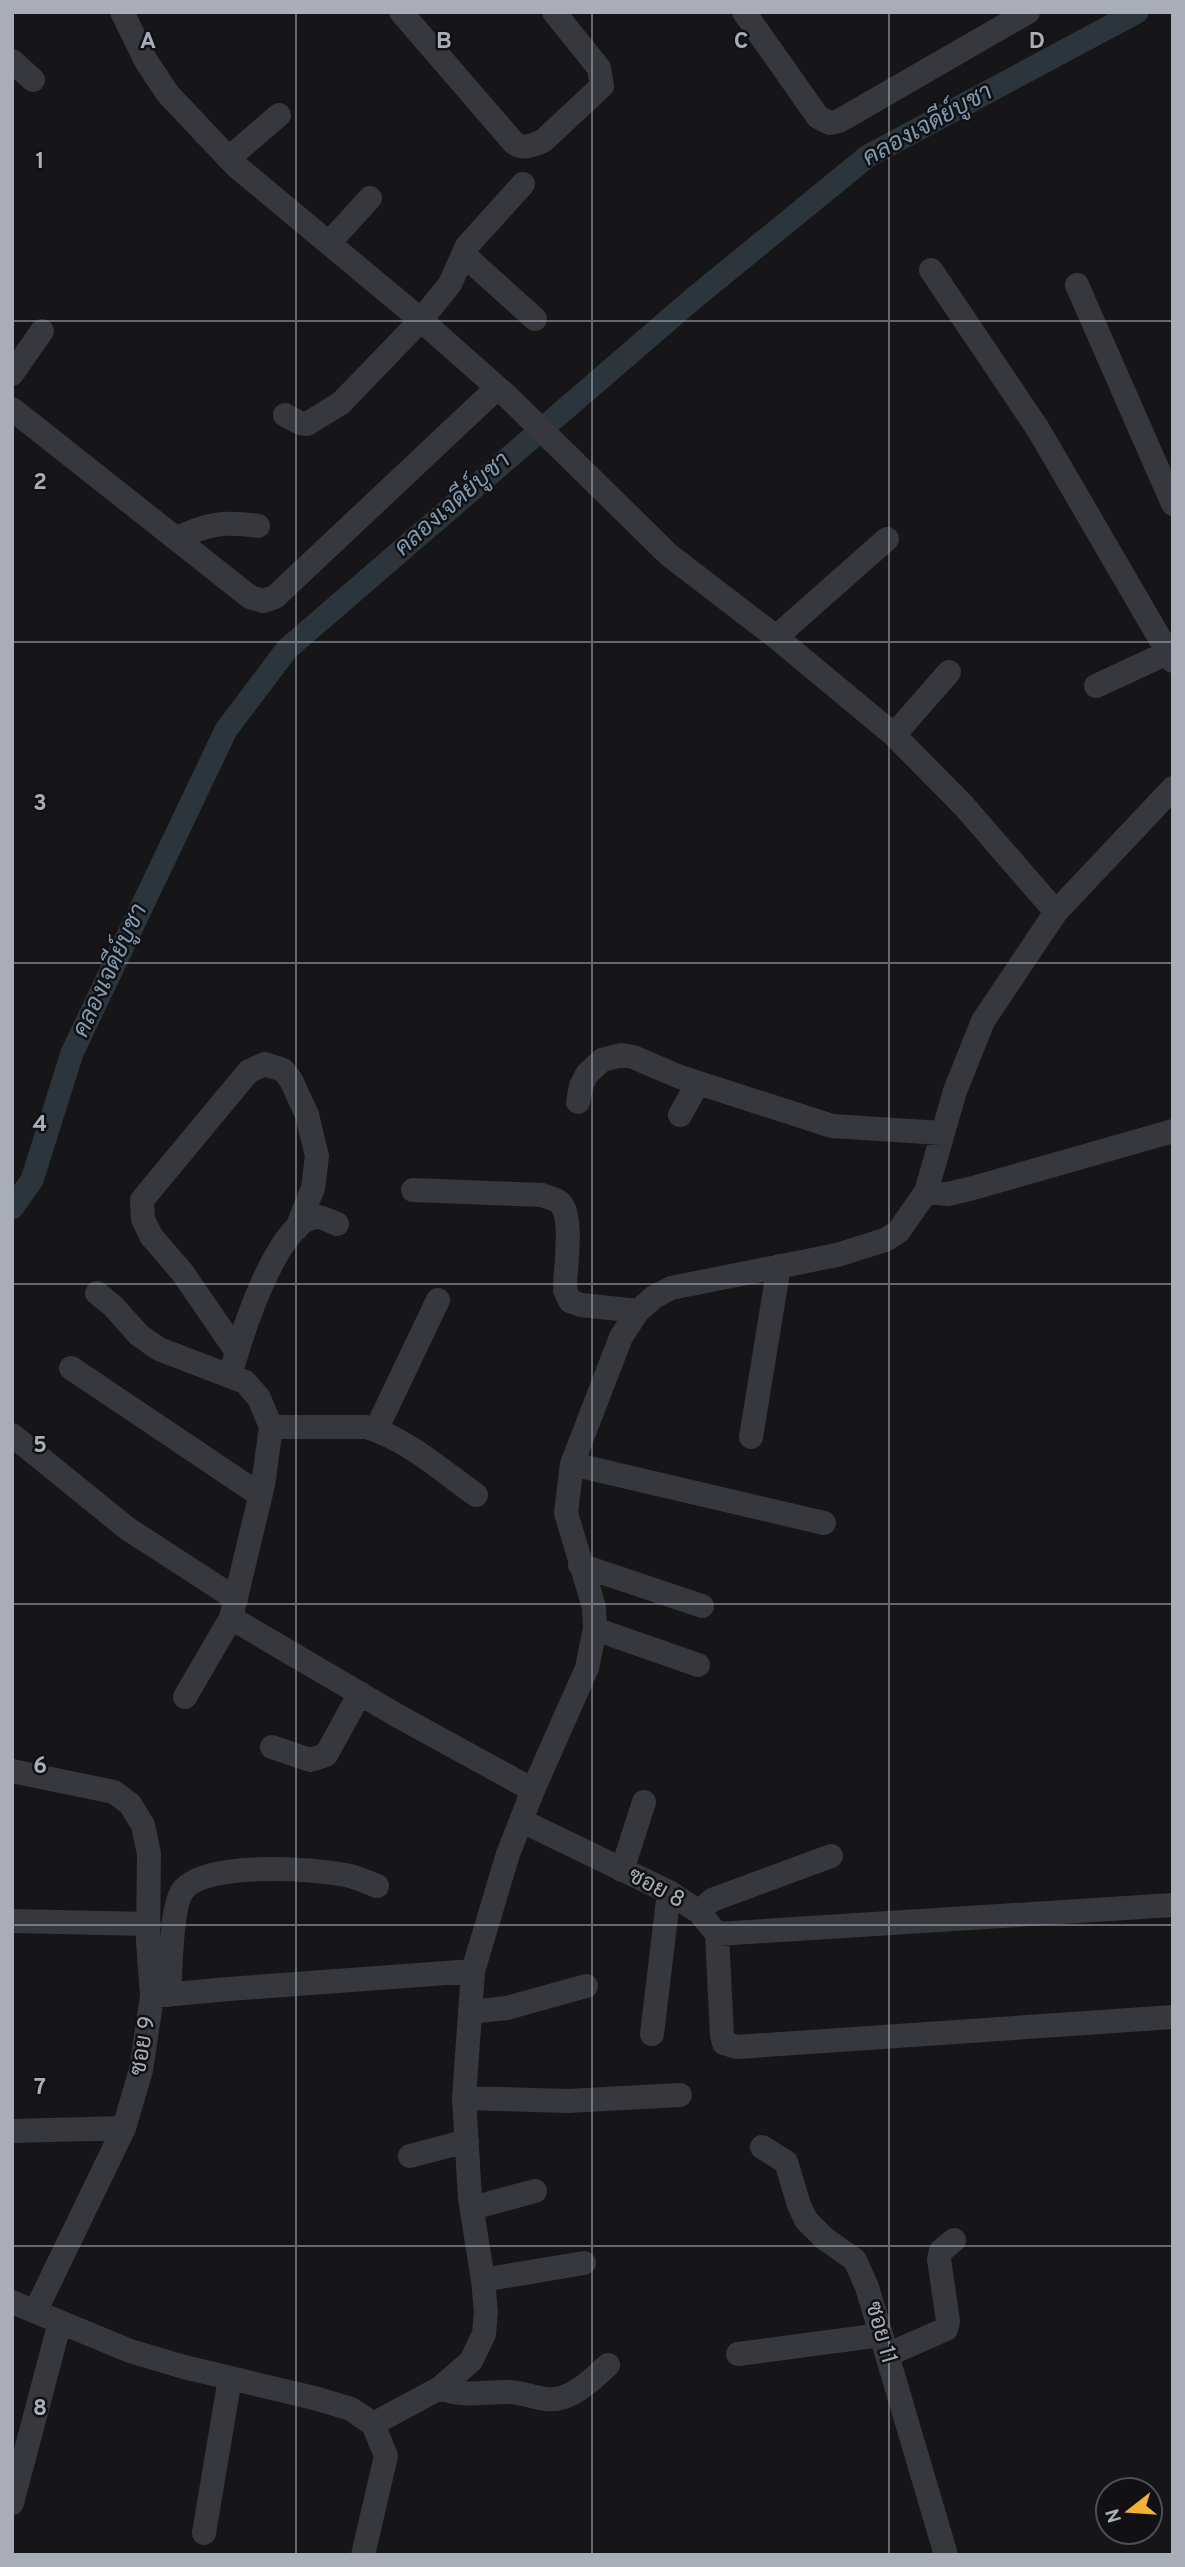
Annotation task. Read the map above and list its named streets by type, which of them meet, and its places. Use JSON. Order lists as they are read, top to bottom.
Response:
{
  "streets": {
    "street": ["ซอย 8", "ซอย 9", "ซอย 11"]
  },
  "water": ["คลองเจดีย์บูชา"],
  "north": "left",
  "grid": {
    "columns": [
      "A",
      "B",
      "C",
      "D"
    ],
    "rows": [
      "1",
      "2",
      "3",
      "4",
      "5",
      "6",
      "7",
      "8"
    ]
  }
}
